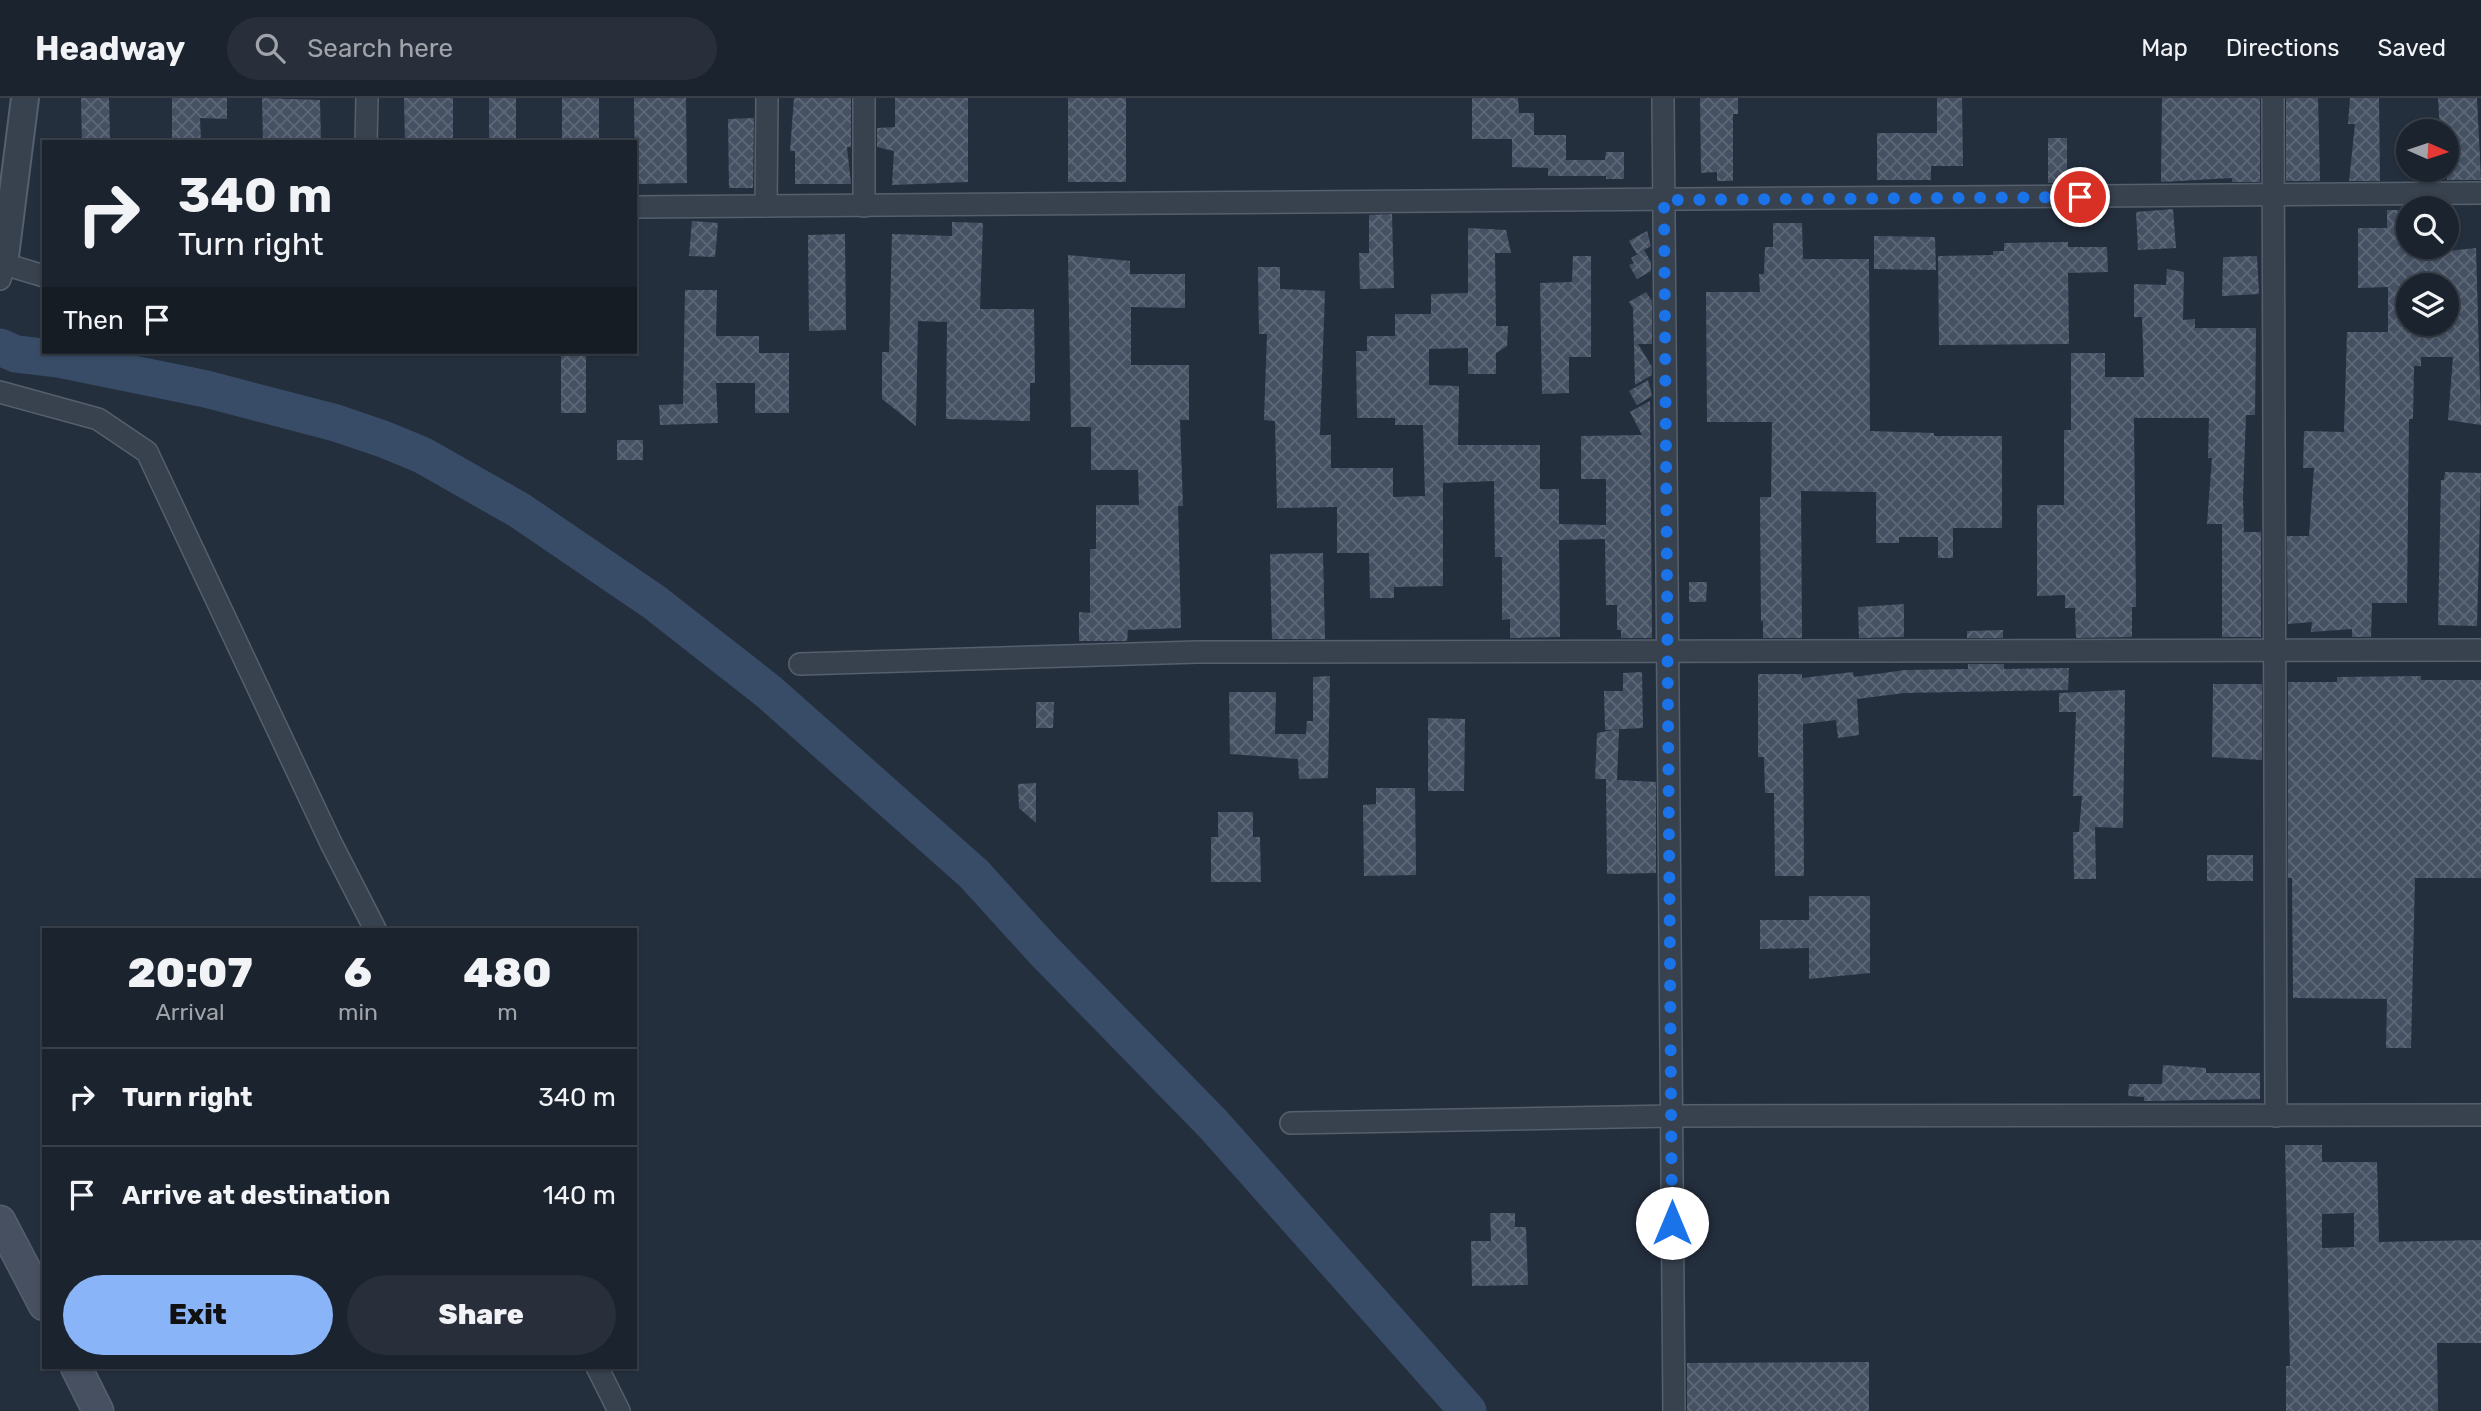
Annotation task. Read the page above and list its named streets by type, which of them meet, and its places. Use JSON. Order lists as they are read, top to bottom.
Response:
{
  "north": "right",
  "page": {
    "header": "Headway",
    "search": "Search here",
    "nav": ["Map", "Directions", "Saved"],
    "turn": ["340 m", "Turn right"],
    "then": "Then",
    "eta": [
      "20:07",
      "Arrival",
      "6",
      "min",
      "480",
      "m"
    ],
    "list": [
      {
        "name": "Turn right",
        "value": "340 m"
      },
      {
        "name": "Arrive at destination",
        "value": "140 m"
      }
    ],
    "buttons": ["Exit", "Share"]
  }
}
